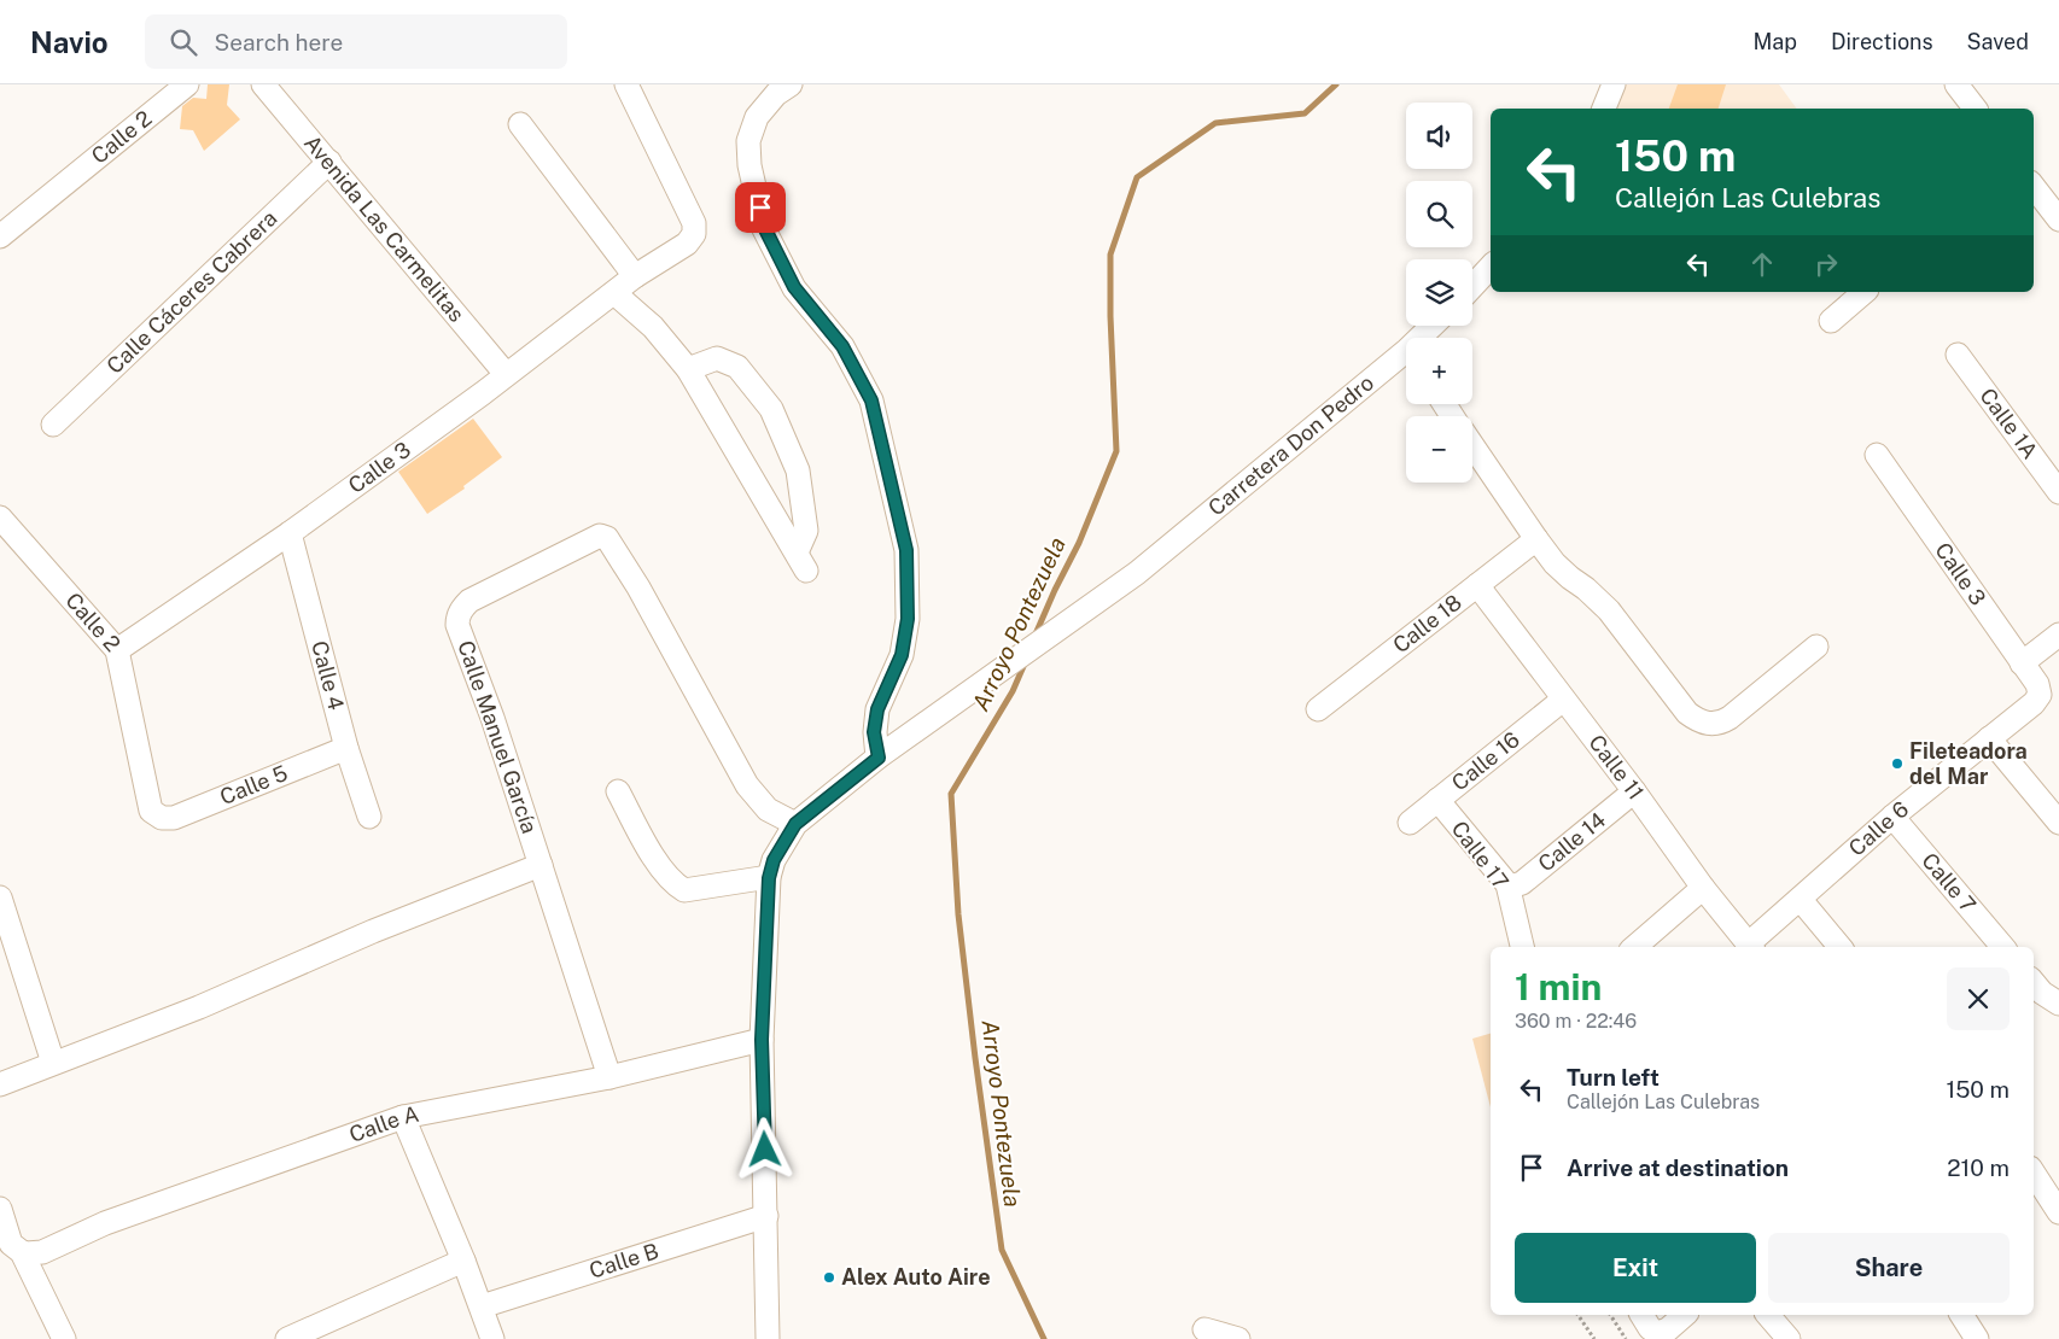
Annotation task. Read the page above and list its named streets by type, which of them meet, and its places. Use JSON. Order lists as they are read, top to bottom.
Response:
{
  "streets": {
    "street": [
      "Calle 2",
      "Avenida Las Carmelitas",
      "Calle Cáceres Cabrera",
      "Calle 1A",
      "Carretera Don Pedro",
      "Calle 3",
      "Calle 18",
      "Calle 4",
      "Calle Manuel García",
      "Calle 16",
      "Calle 11",
      "Calle 5",
      "Calle 6",
      "Calle 14",
      "Calle 17",
      "Calle 7",
      "Calle A",
      "Calle B"
    ]
  },
  "crossings": [
    ["Calle 2", "Calle 3"],
    ["Calle 2", "Calle 5"],
    ["Avenida Las Carmelitas", "Calle Cáceres Cabrera"],
    ["Avenida Las Carmelitas", "Calle 3"],
    ["Calle 3", "Calle 4"],
    ["Calle 3", "Calle 6"],
    ["Calle 18", "Calle 11"],
    ["Calle 4", "Calle 5"],
    ["Calle Manuel García", "Calle A"],
    ["Calle 16", "Calle 11"],
    ["Calle 16", "Calle 17"],
    ["Calle 11", "Calle 6"],
    ["Calle 11", "Calle 14"],
    ["Calle 6", "Calle 7"],
    ["Calle 14", "Calle 17"]
  ],
  "water": ["Arroyo Pontezuela"],
  "places": ["Fileteadora del Mar", "Alex Auto Aire"],
  "page": {
    "header": "Navio",
    "search": "Search here",
    "nav": ["Map", "Directions", "Saved"],
    "map_buttons": ["+", "−"],
    "turn": ["150 m", "Callejón Las Culebras"],
    "heading": ["1 min", "360 m · 22:46"],
    "list": [
      {
        "name": "Turn left",
        "note": "Callejón Las Culebras",
        "value": "150 m"
      },
      {
        "name": "Arrive at destination",
        "value": "210 m"
      }
    ],
    "buttons": ["Exit", "Share"]
  }
}
